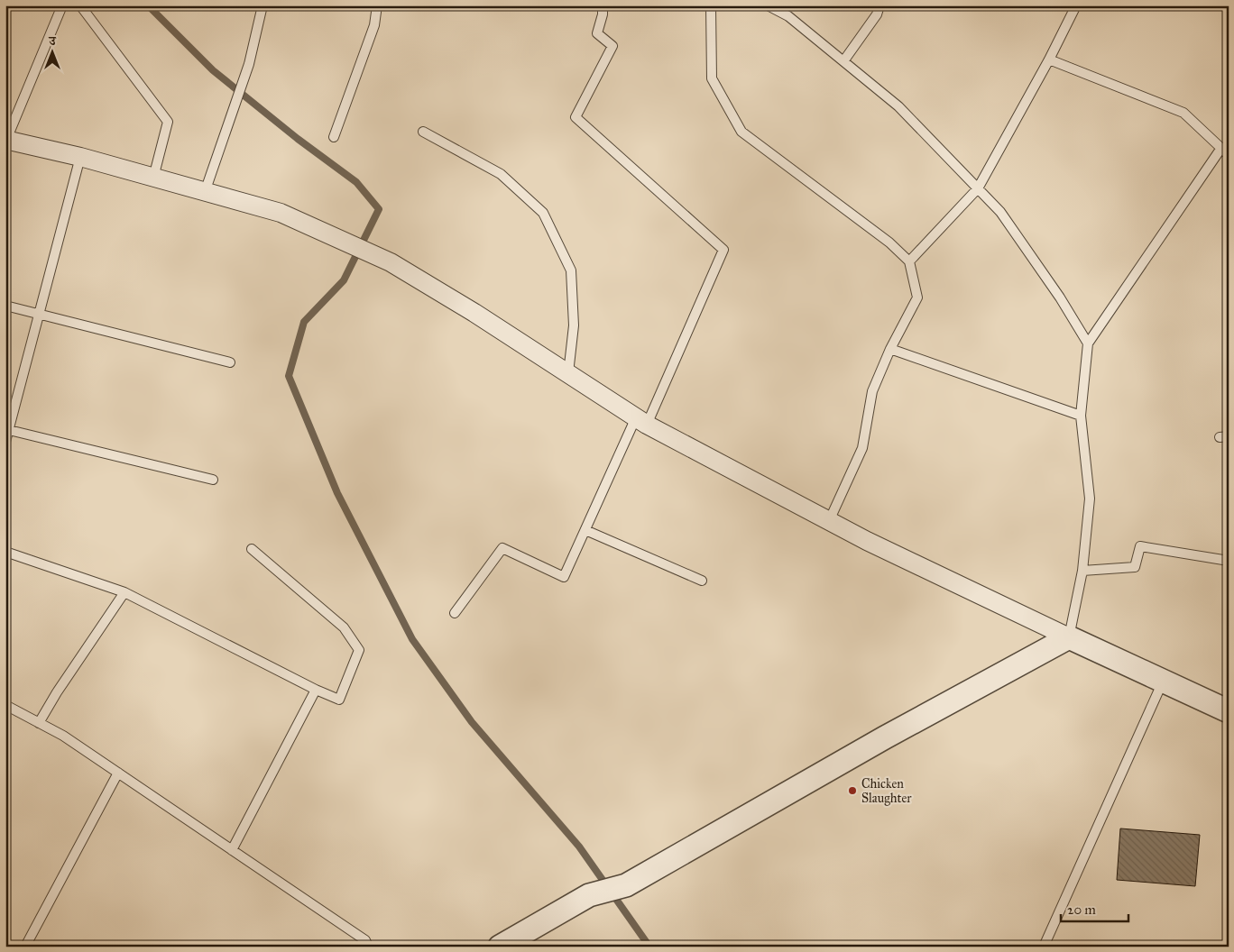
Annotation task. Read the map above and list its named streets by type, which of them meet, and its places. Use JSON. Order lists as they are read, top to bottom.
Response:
{
  "places": ["Chicken Slaughter"],
  "scale_bar": "20 m",
  "north": "top"
}
